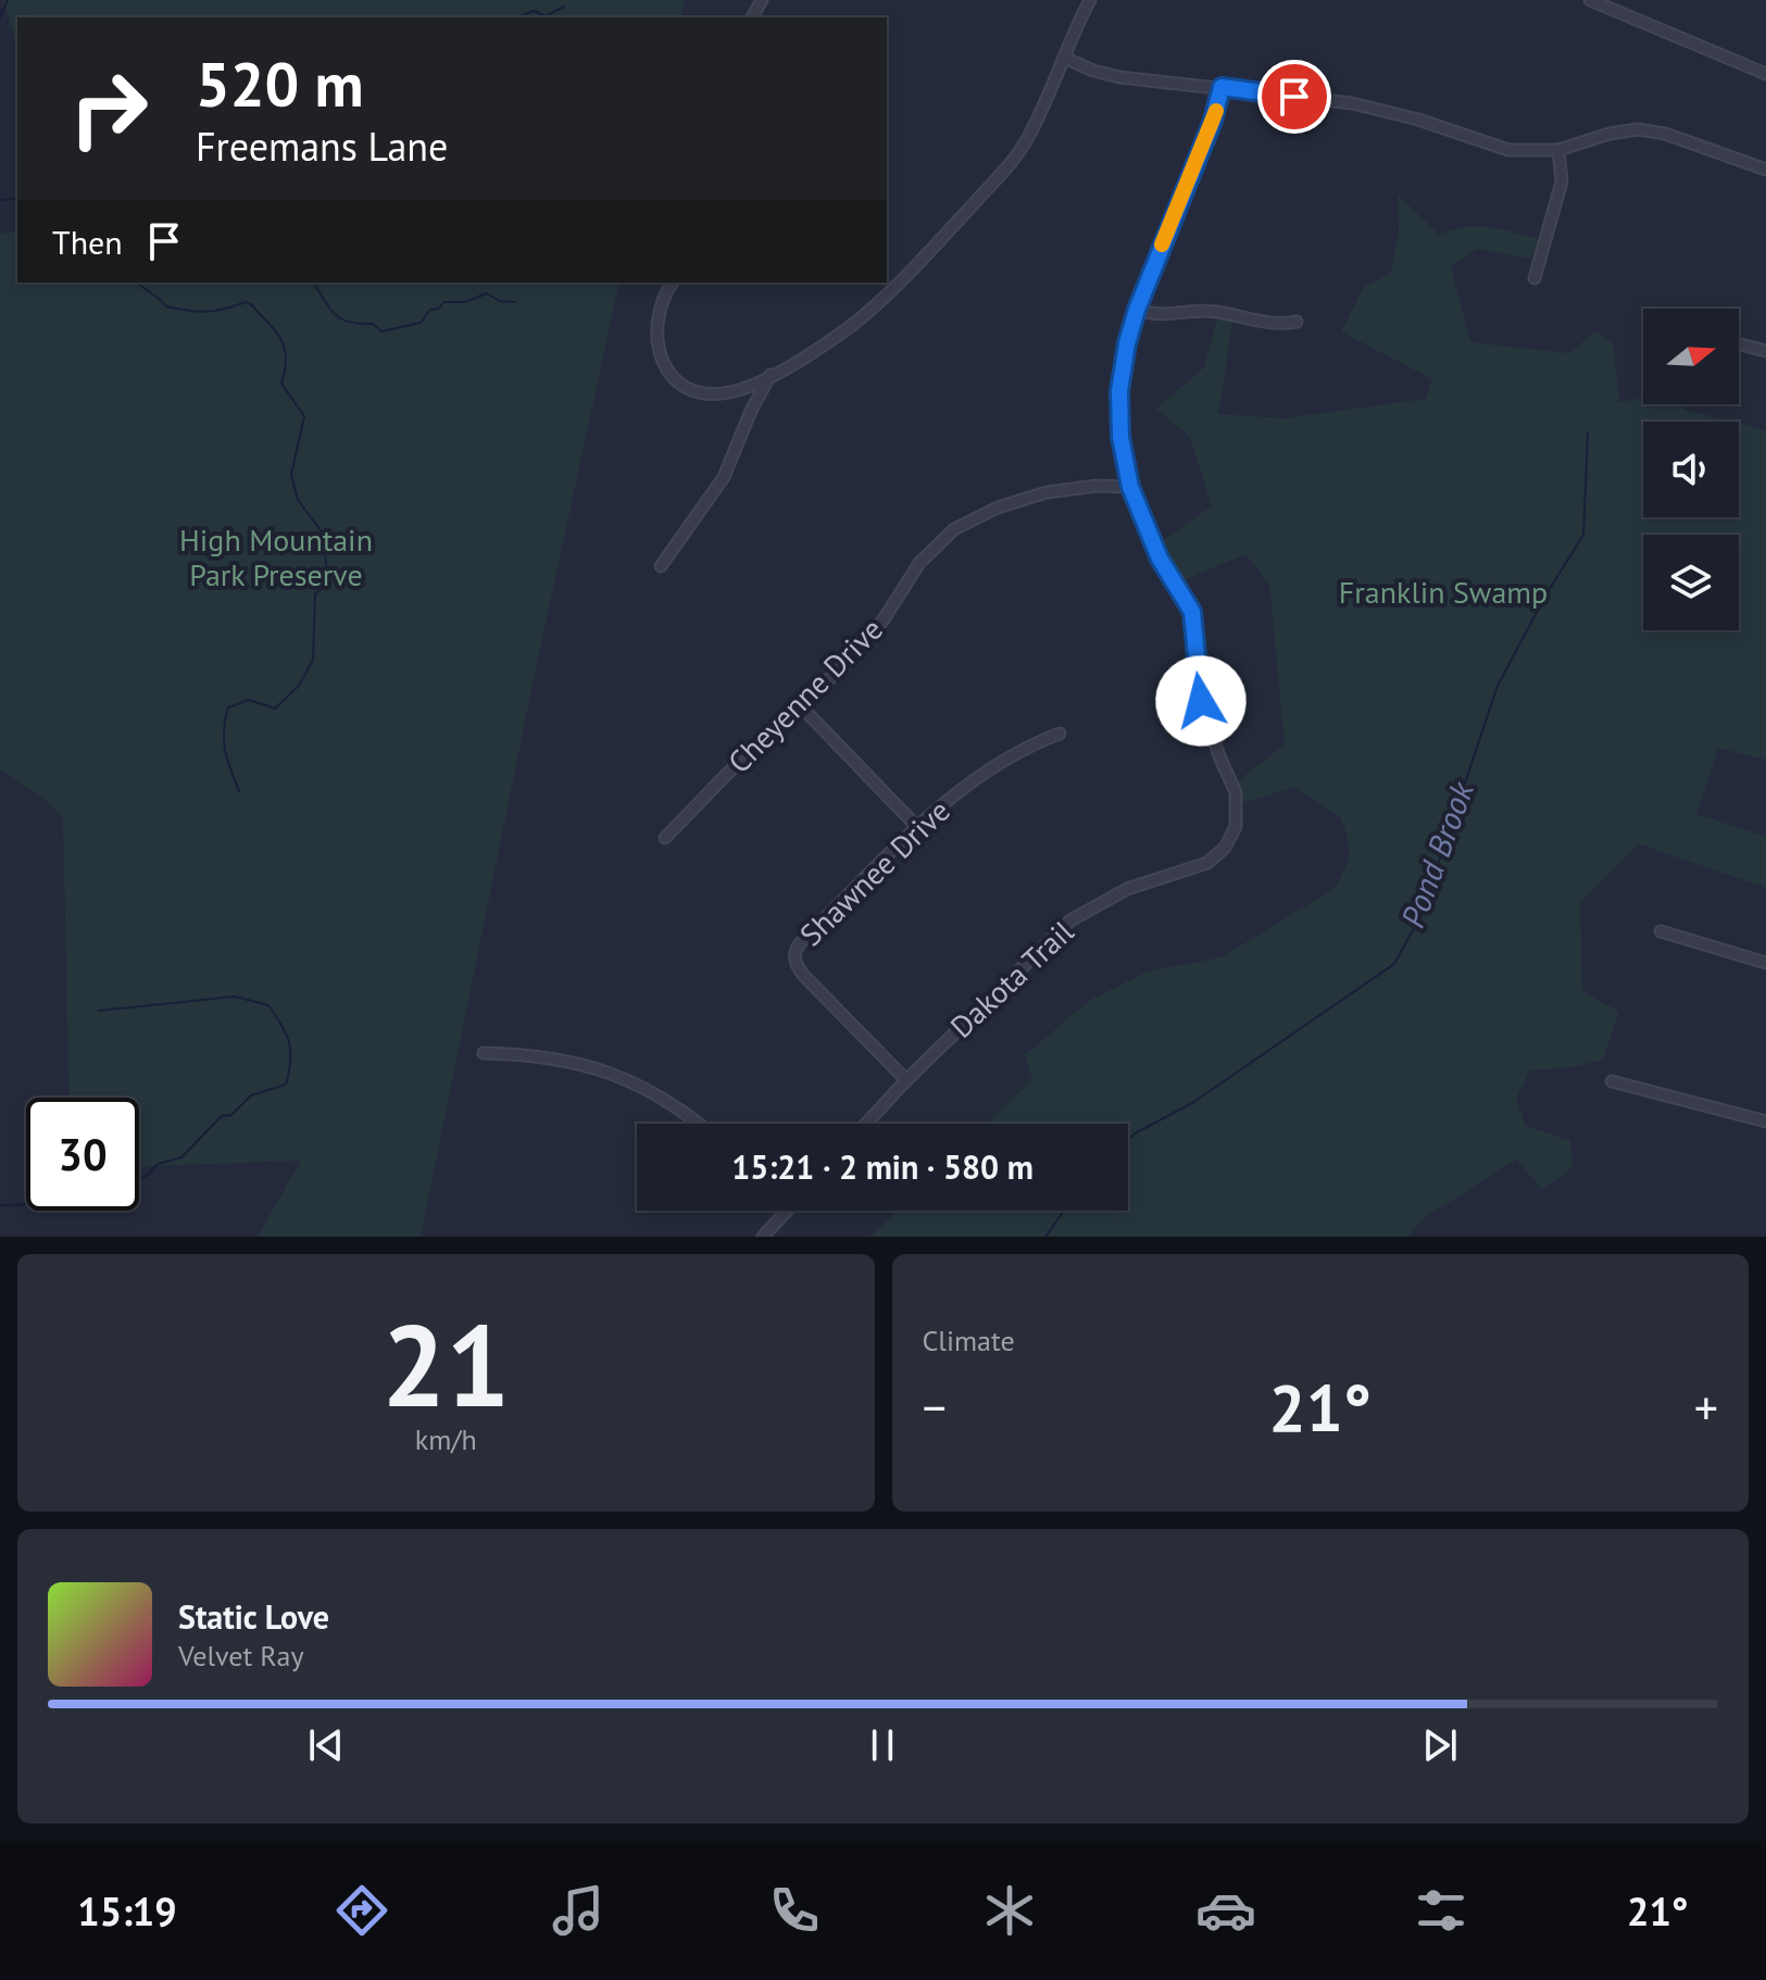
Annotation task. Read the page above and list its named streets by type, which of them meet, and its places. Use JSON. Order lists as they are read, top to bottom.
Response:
{
  "streets": {
    "street": ["Cheyenne Drive", "Shawnee Drive", "Dakota Trail"]
  },
  "crossings": [
    ["Cheyenne Drive", "Dakota Trail"],
    ["Shawnee Drive", "Dakota Trail"]
  ],
  "water": ["Pond Brook"],
  "parks": ["High Mountain Park Preserve", "Franklin Swamp"],
  "north": "right",
  "page": {
    "turn": ["520 m", "Freemans Lane"],
    "then": "Then",
    "limit": "30",
    "trip": "15:21 · 2 min · 580 m",
    "tile": [
      ["21", "km/h"],
      "Climate"
    ],
    "heat": ["−", "21°", "+"],
    "song": ["Static Love", "Velvet Ray"],
    "tabs": ["15:19", "21°"]
  }
}
